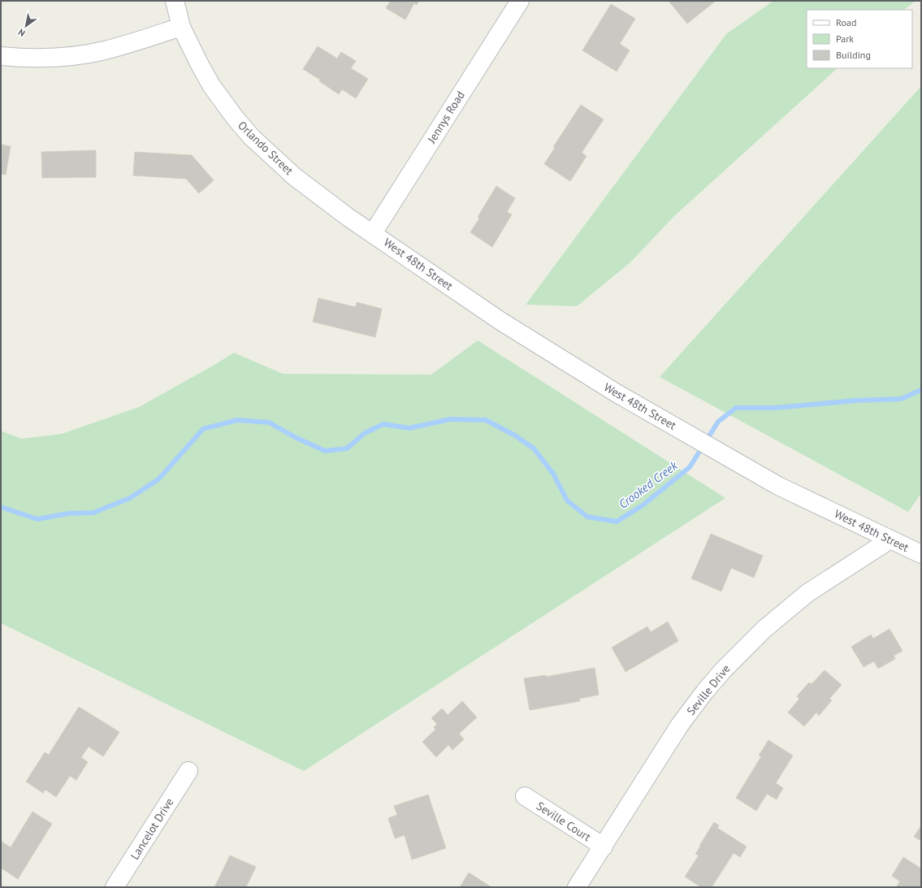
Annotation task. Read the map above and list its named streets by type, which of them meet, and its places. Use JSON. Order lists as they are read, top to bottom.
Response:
{
  "streets": {
    "street": [
      "Jennys Road",
      "Orlando Street",
      "West 48th Street",
      "Seville Drive",
      "Seville Court",
      "Lancelot Drive"
    ]
  },
  "crossings": [
    ["Jennys Road", "Orlando Street"],
    ["Jennys Road", "West 48th Street"],
    ["Orlando Street", "West 48th Street"],
    ["West 48th Street", "Seville Drive"],
    ["Seville Drive", "Seville Court"]
  ],
  "water": ["Crooked Creek"],
  "legend": ["Road", "Park", "Building"],
  "north": "bottom left"
}
